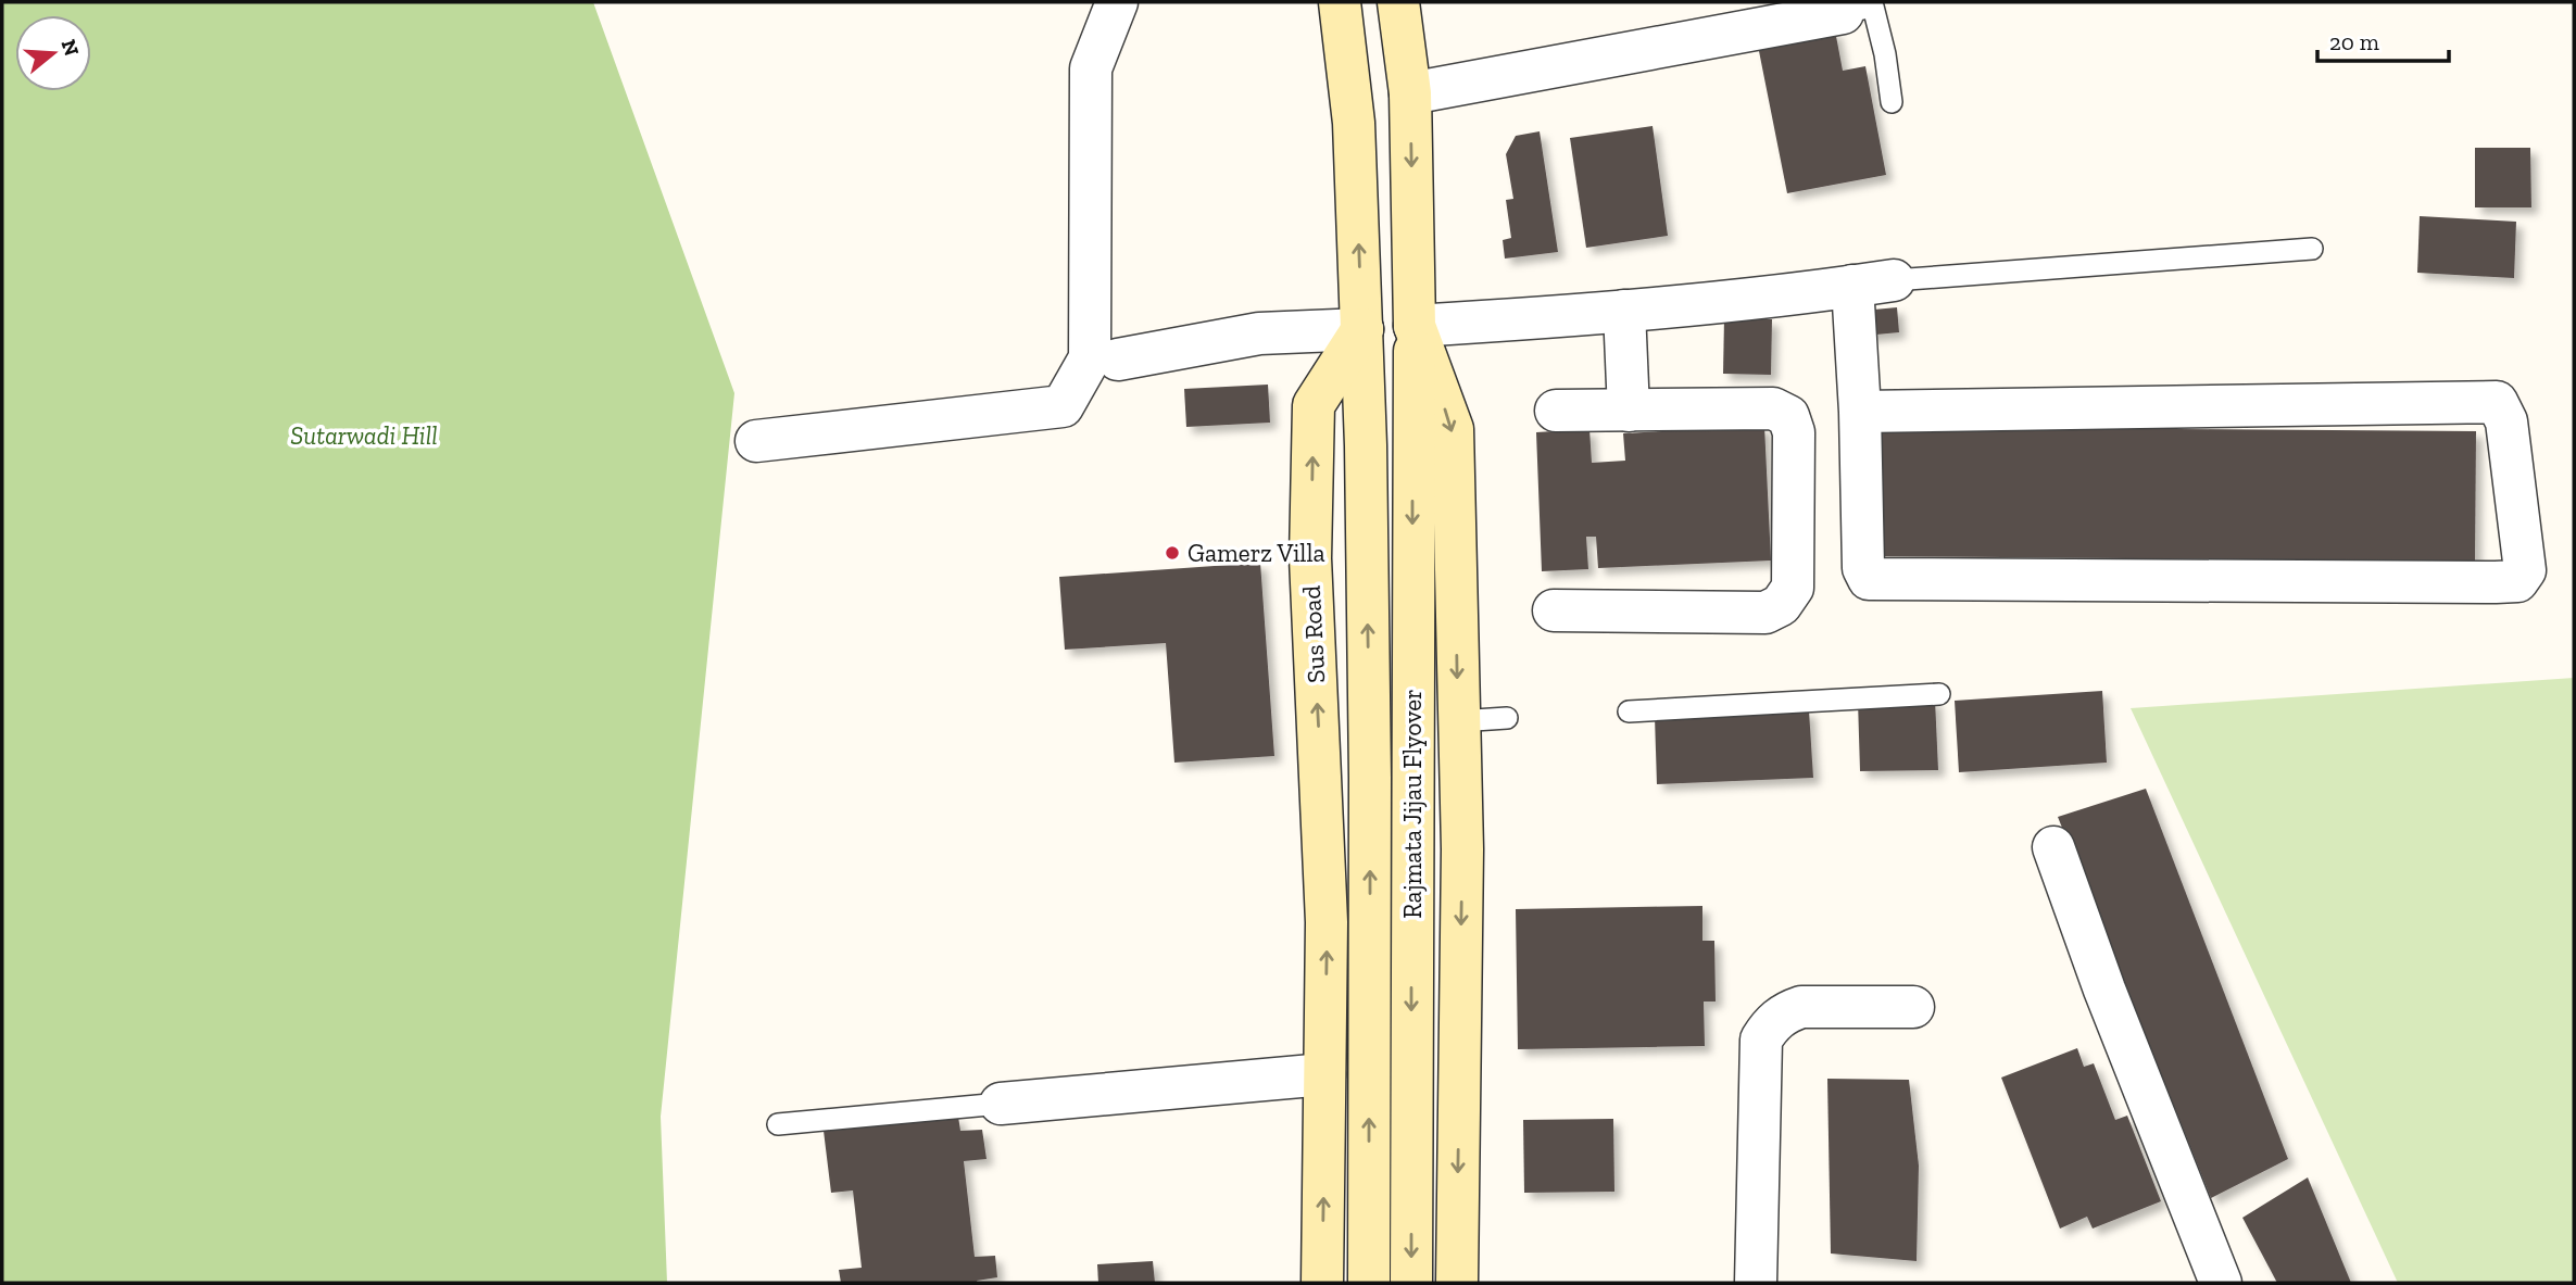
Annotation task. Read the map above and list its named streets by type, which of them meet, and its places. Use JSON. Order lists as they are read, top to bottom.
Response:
{
  "streets": {
    "main road": ["Sus Road", "Rajmata Jijau Flyover"]
  },
  "crossings": [
    ["Sus Road", "Rajmata Jijau Flyover"]
  ],
  "parks": ["Sutarwadi Hill"],
  "places": ["Gamerz Villa"],
  "scale_bar": "20 m",
  "north": "right"
}
